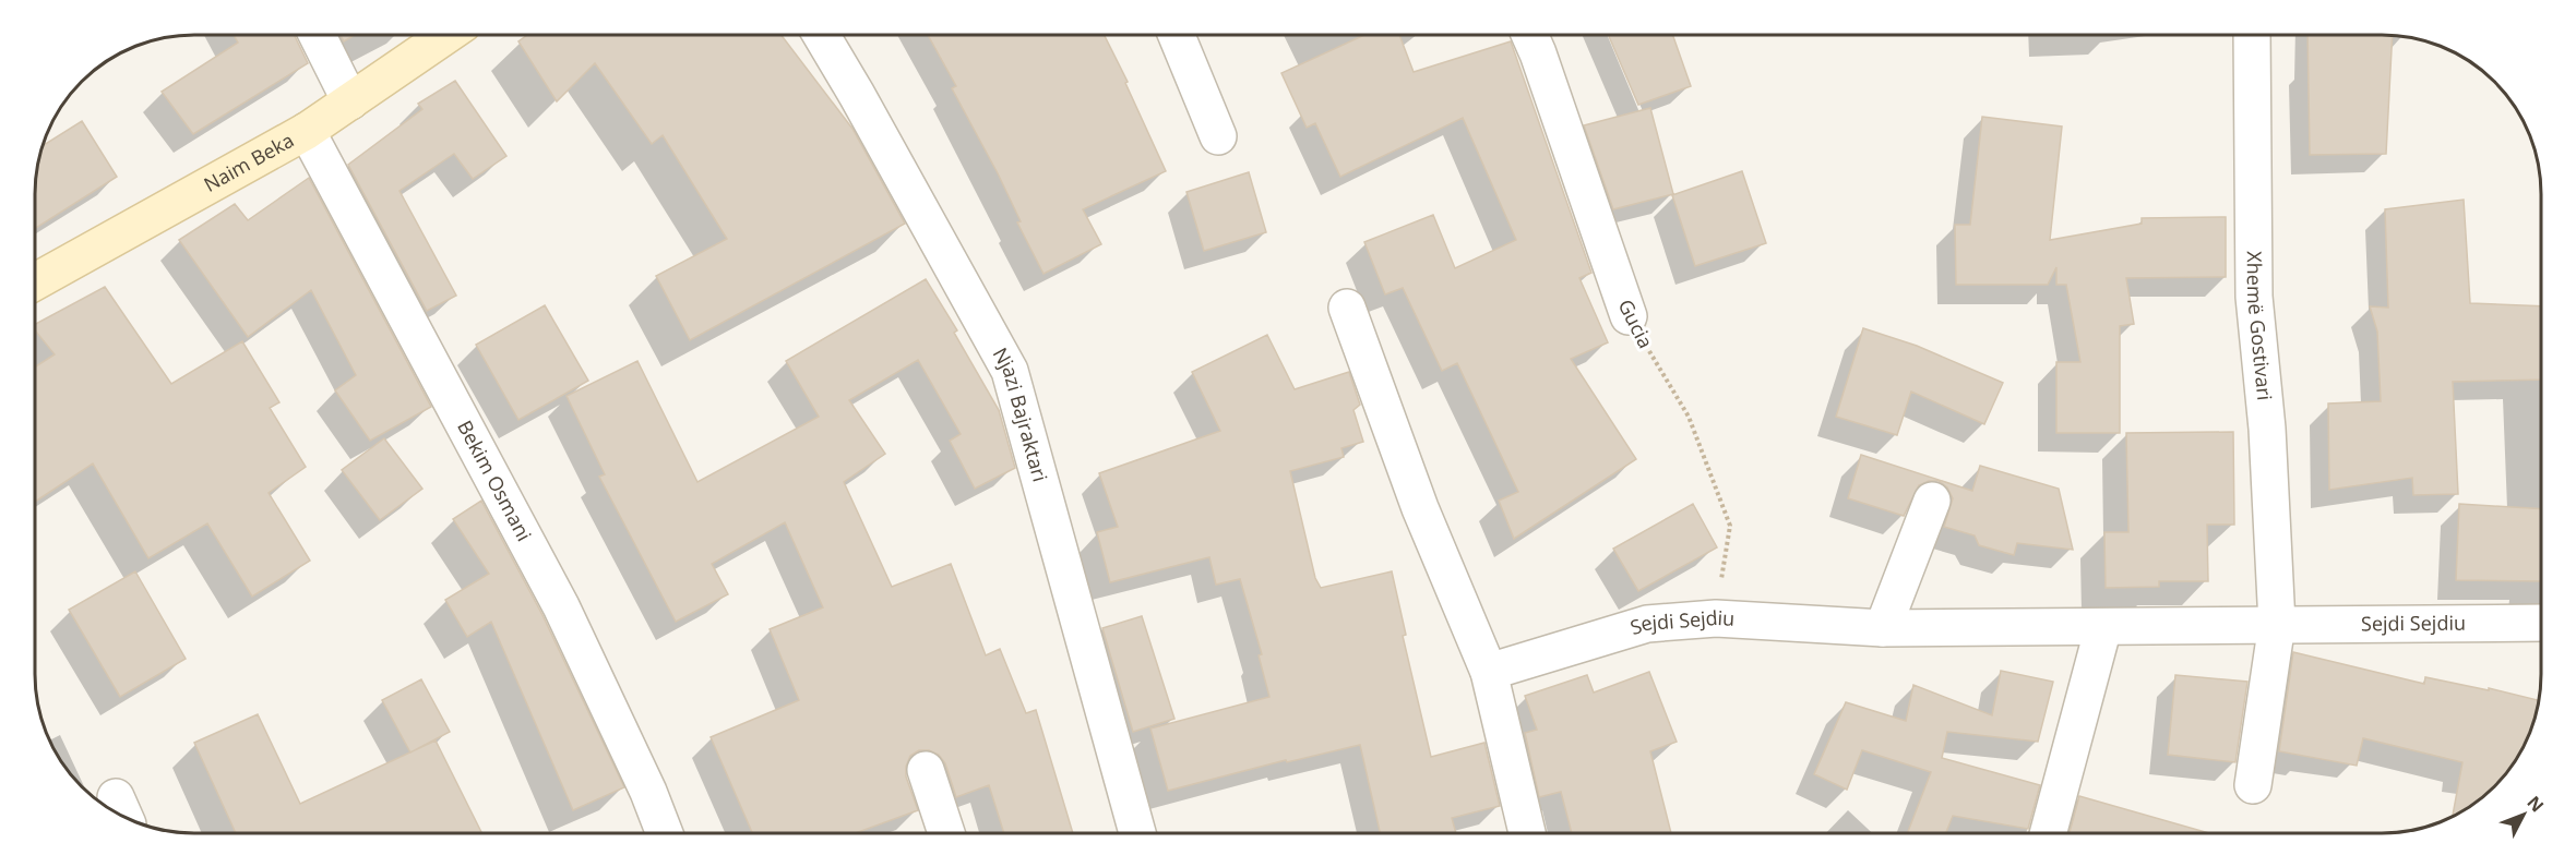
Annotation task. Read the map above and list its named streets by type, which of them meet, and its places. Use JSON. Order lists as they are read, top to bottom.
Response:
{
  "streets": {
    "street": [
      "Naim Beka",
      "Gucia",
      "Xhemë Gostivari",
      "Njazi Bajraktari",
      "Bekim Osmani",
      "Sejdi Sejdiu"
    ]
  },
  "crossings": [
    ["Naim Beka", "Bekim Osmani"],
    ["Gucia", "Sejdi Sejdiu"],
    ["Xhemë Gostivari", "Sejdi Sejdiu"]
  ],
  "north": "top right"
}
